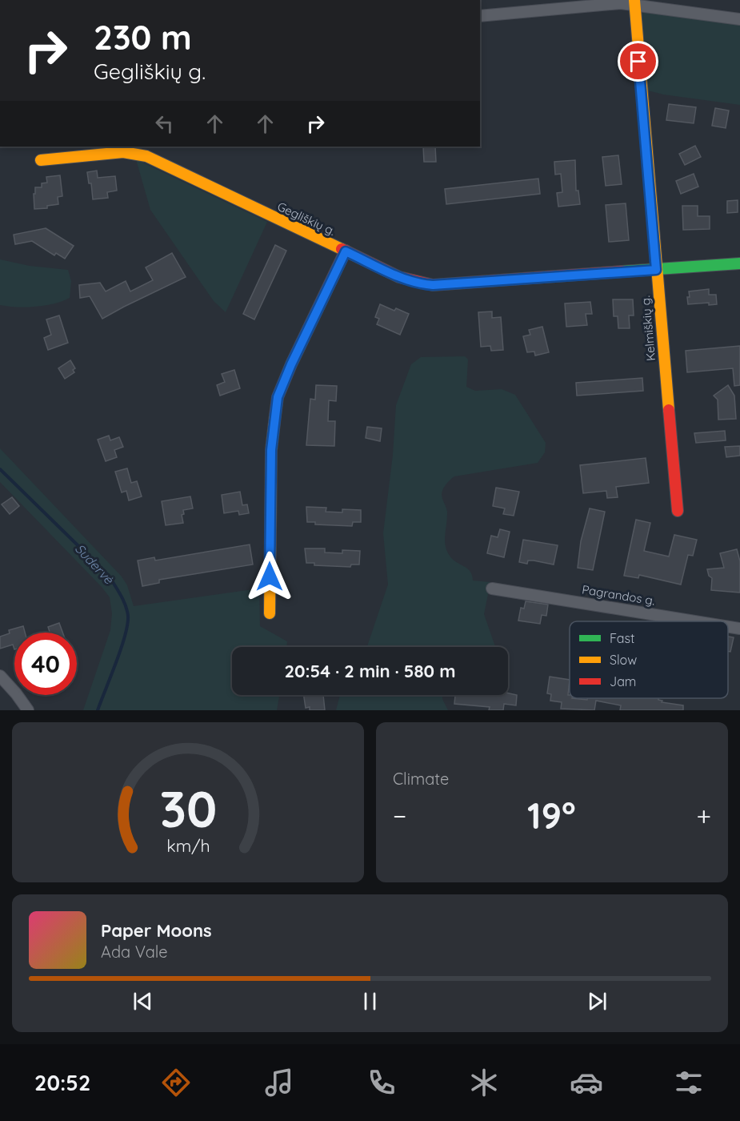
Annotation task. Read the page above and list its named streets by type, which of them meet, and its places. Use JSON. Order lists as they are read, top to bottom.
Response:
{
  "streets": {
    "street": ["Gegliškių g.", "Kelmiškių g.", "Pagrandos g."]
  },
  "crossings": [
    ["Gegliškių g.", "Kelmiškių g."]
  ],
  "water": ["Sudervė"],
  "legend": ["Fast", "Slow", "Jam"],
  "page": {
    "turn": ["230 m", "Gegliškių g."],
    "limit": "40",
    "trip": "20:54 · 2 min · 580 m",
    "tile": "Climate",
    "heat": ["−", "19°", "+"],
    "song": ["Paper Moons", "Ada Vale"],
    "tabs": "20:52",
    "gauge": ["30", "km/h"]
  }
}
